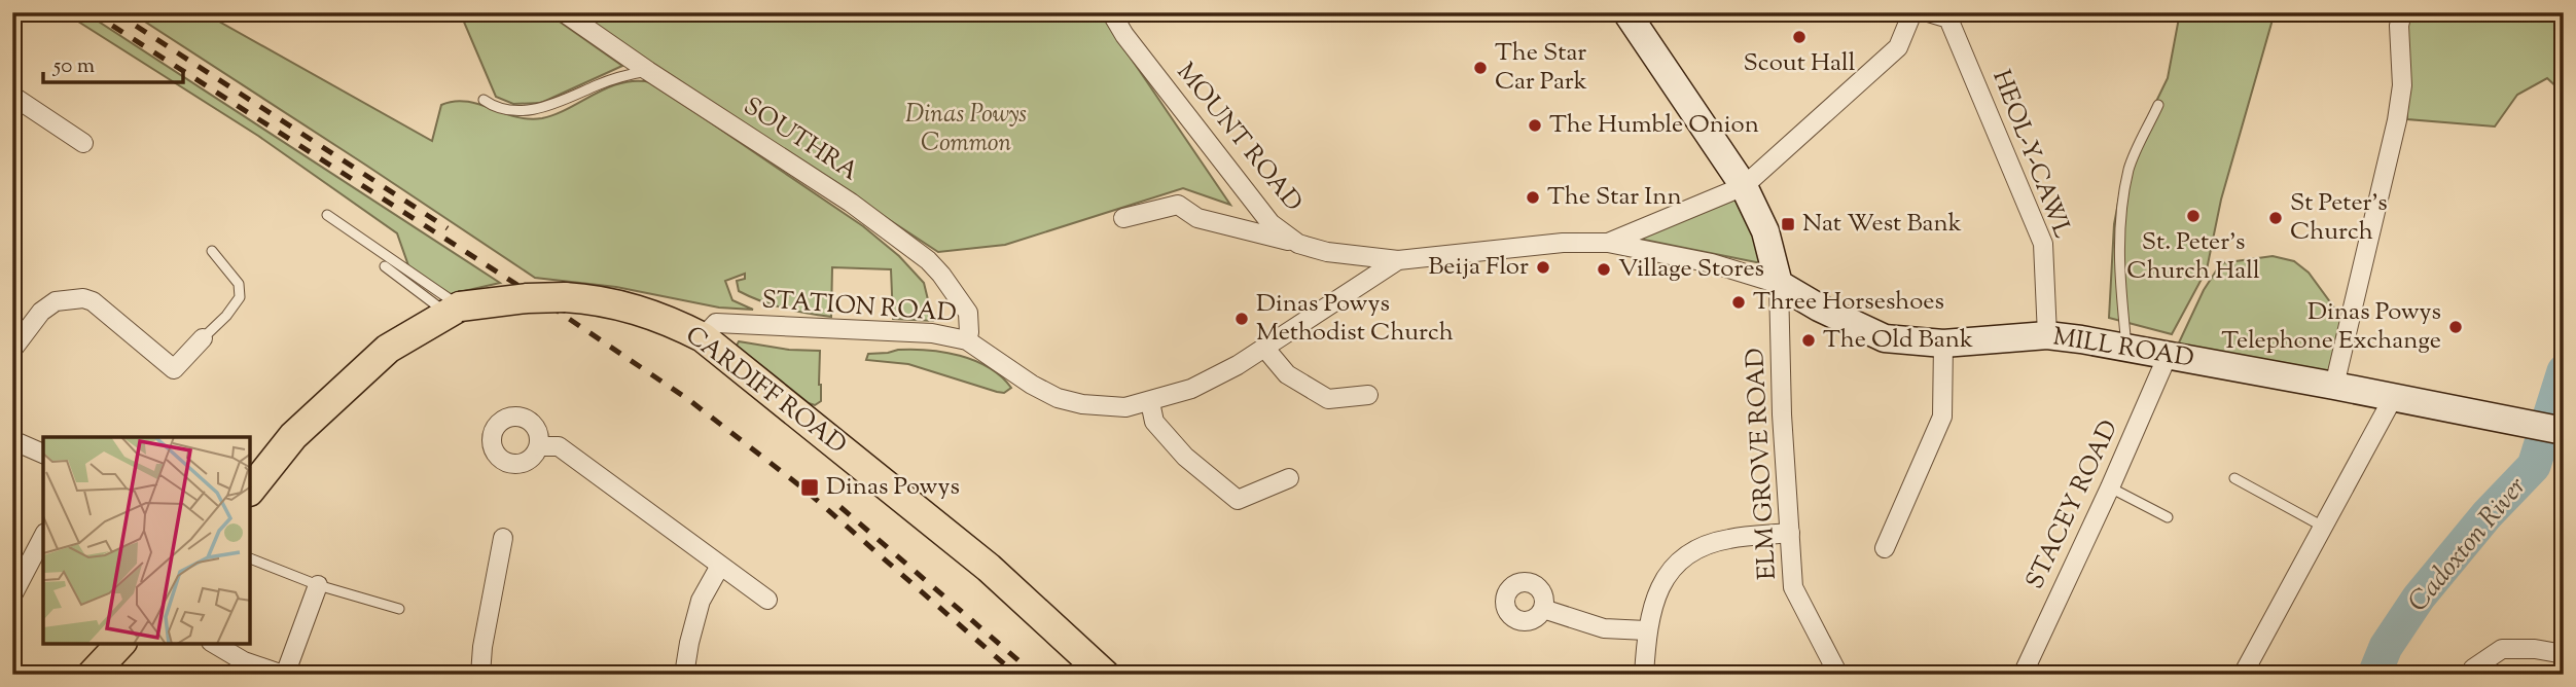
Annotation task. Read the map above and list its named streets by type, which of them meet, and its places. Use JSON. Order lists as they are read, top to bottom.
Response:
{
  "streets": {
    "main road": ["CARDIFF ROAD"],
    "street": [
      "MOUNT ROAD",
      "SOUTHRA",
      "HEOL-Y-CAWL",
      "STATION ROAD",
      "MILL ROAD",
      "ELM GROVE ROAD",
      "STACEY ROAD"
    ]
  },
  "crossings": [
    ["MOUNT ROAD", "STATION ROAD"],
    ["SOUTHRA", "STATION ROAD"],
    ["HEOL-Y-CAWL", "MILL ROAD"],
    ["STATION ROAD", "MILL ROAD"],
    ["STATION ROAD", "CARDIFF ROAD"],
    ["STATION ROAD", "ELM GROVE ROAD"],
    ["MILL ROAD", "ELM GROVE ROAD"],
    ["MILL ROAD", "STACEY ROAD"]
  ],
  "water": ["Cadoxton River"],
  "parks": ["Dinas Powys Common"],
  "places": {
    "other": [
      "Scout Hall",
      "The Star Car Park",
      "The Humble Onion",
      "The Star Inn",
      "St. Peter's Church Hall",
      "St Peter's Church",
      "Beija Flor",
      "Village Stores",
      "Three Horseshoes",
      "Dinas Powys Methodist Church",
      "Dinas Powys Telephone Exchange",
      "The Old Bank"
    ],
    "transit": ["Nat West Bank", "Dinas Powys"]
  },
  "scale_bar": "50 m"
}
